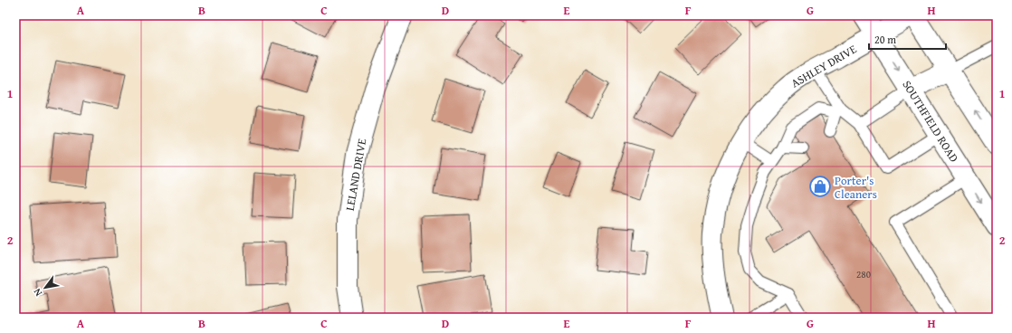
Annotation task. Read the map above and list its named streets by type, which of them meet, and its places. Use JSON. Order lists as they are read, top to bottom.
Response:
{
  "streets": {
    "street": ["ASHLEY DRIVE", "SOUTHFIELD ROAD", "LELAND DRIVE"]
  },
  "crossings": [
    ["ASHLEY DRIVE", "SOUTHFIELD ROAD"]
  ],
  "places": {
    "shop": ["Porter's Cleaners"]
  },
  "house_numbers": ["280"],
  "scale_bar": "20 m",
  "north": "bottom left",
  "grid": {
    "columns": [
      "A",
      "B",
      "C",
      "D",
      "E",
      "F",
      "G",
      "H"
    ],
    "rows": ["1", "2"]
  }
}
